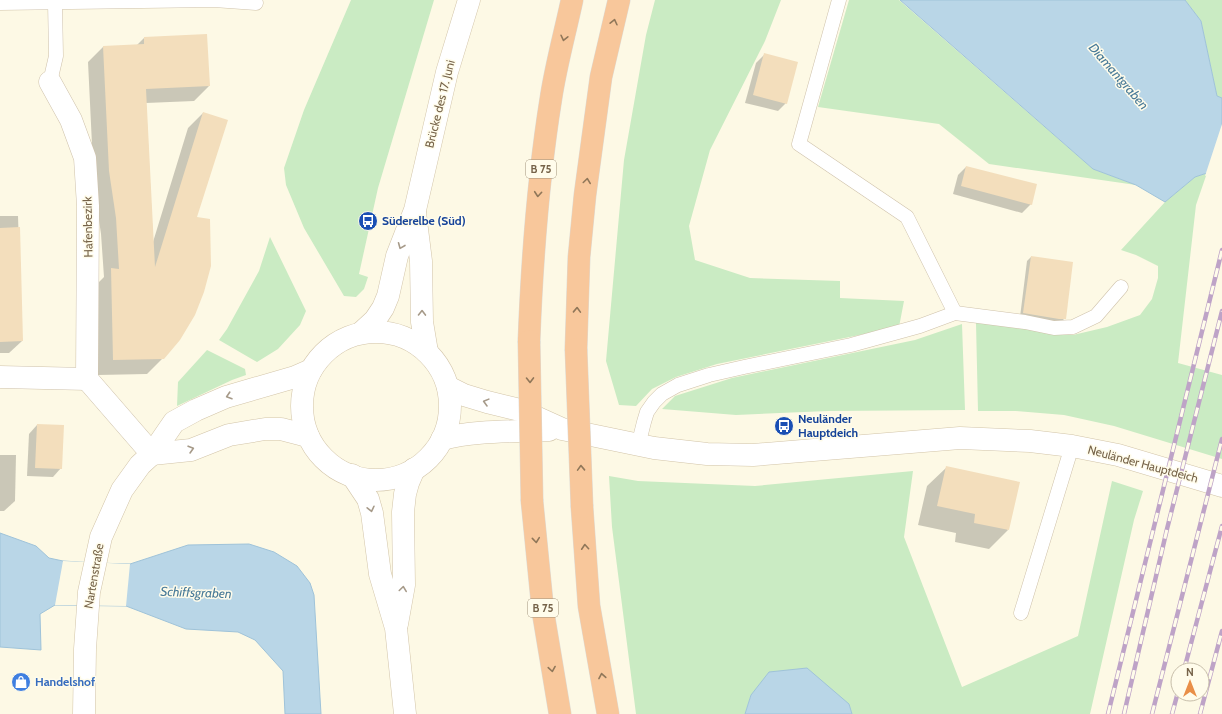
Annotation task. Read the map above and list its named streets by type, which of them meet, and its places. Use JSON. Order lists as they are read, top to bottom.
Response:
{
  "streets": {
    "highway": ["B 75"],
    "street": [
      "Brücke des 17. Juni",
      "Hafenbezirk",
      "Neuländer Hauptdeich",
      "Nartenstraße"
    ]
  },
  "water": ["Diamantgraben", "Schiffsgraben"],
  "places": {
    "bus stop": ["Süderelbe (Süd)", "Neuländer Hauptdeich"],
    "shop": ["Handelshof"]
  },
  "north": "top"
}
